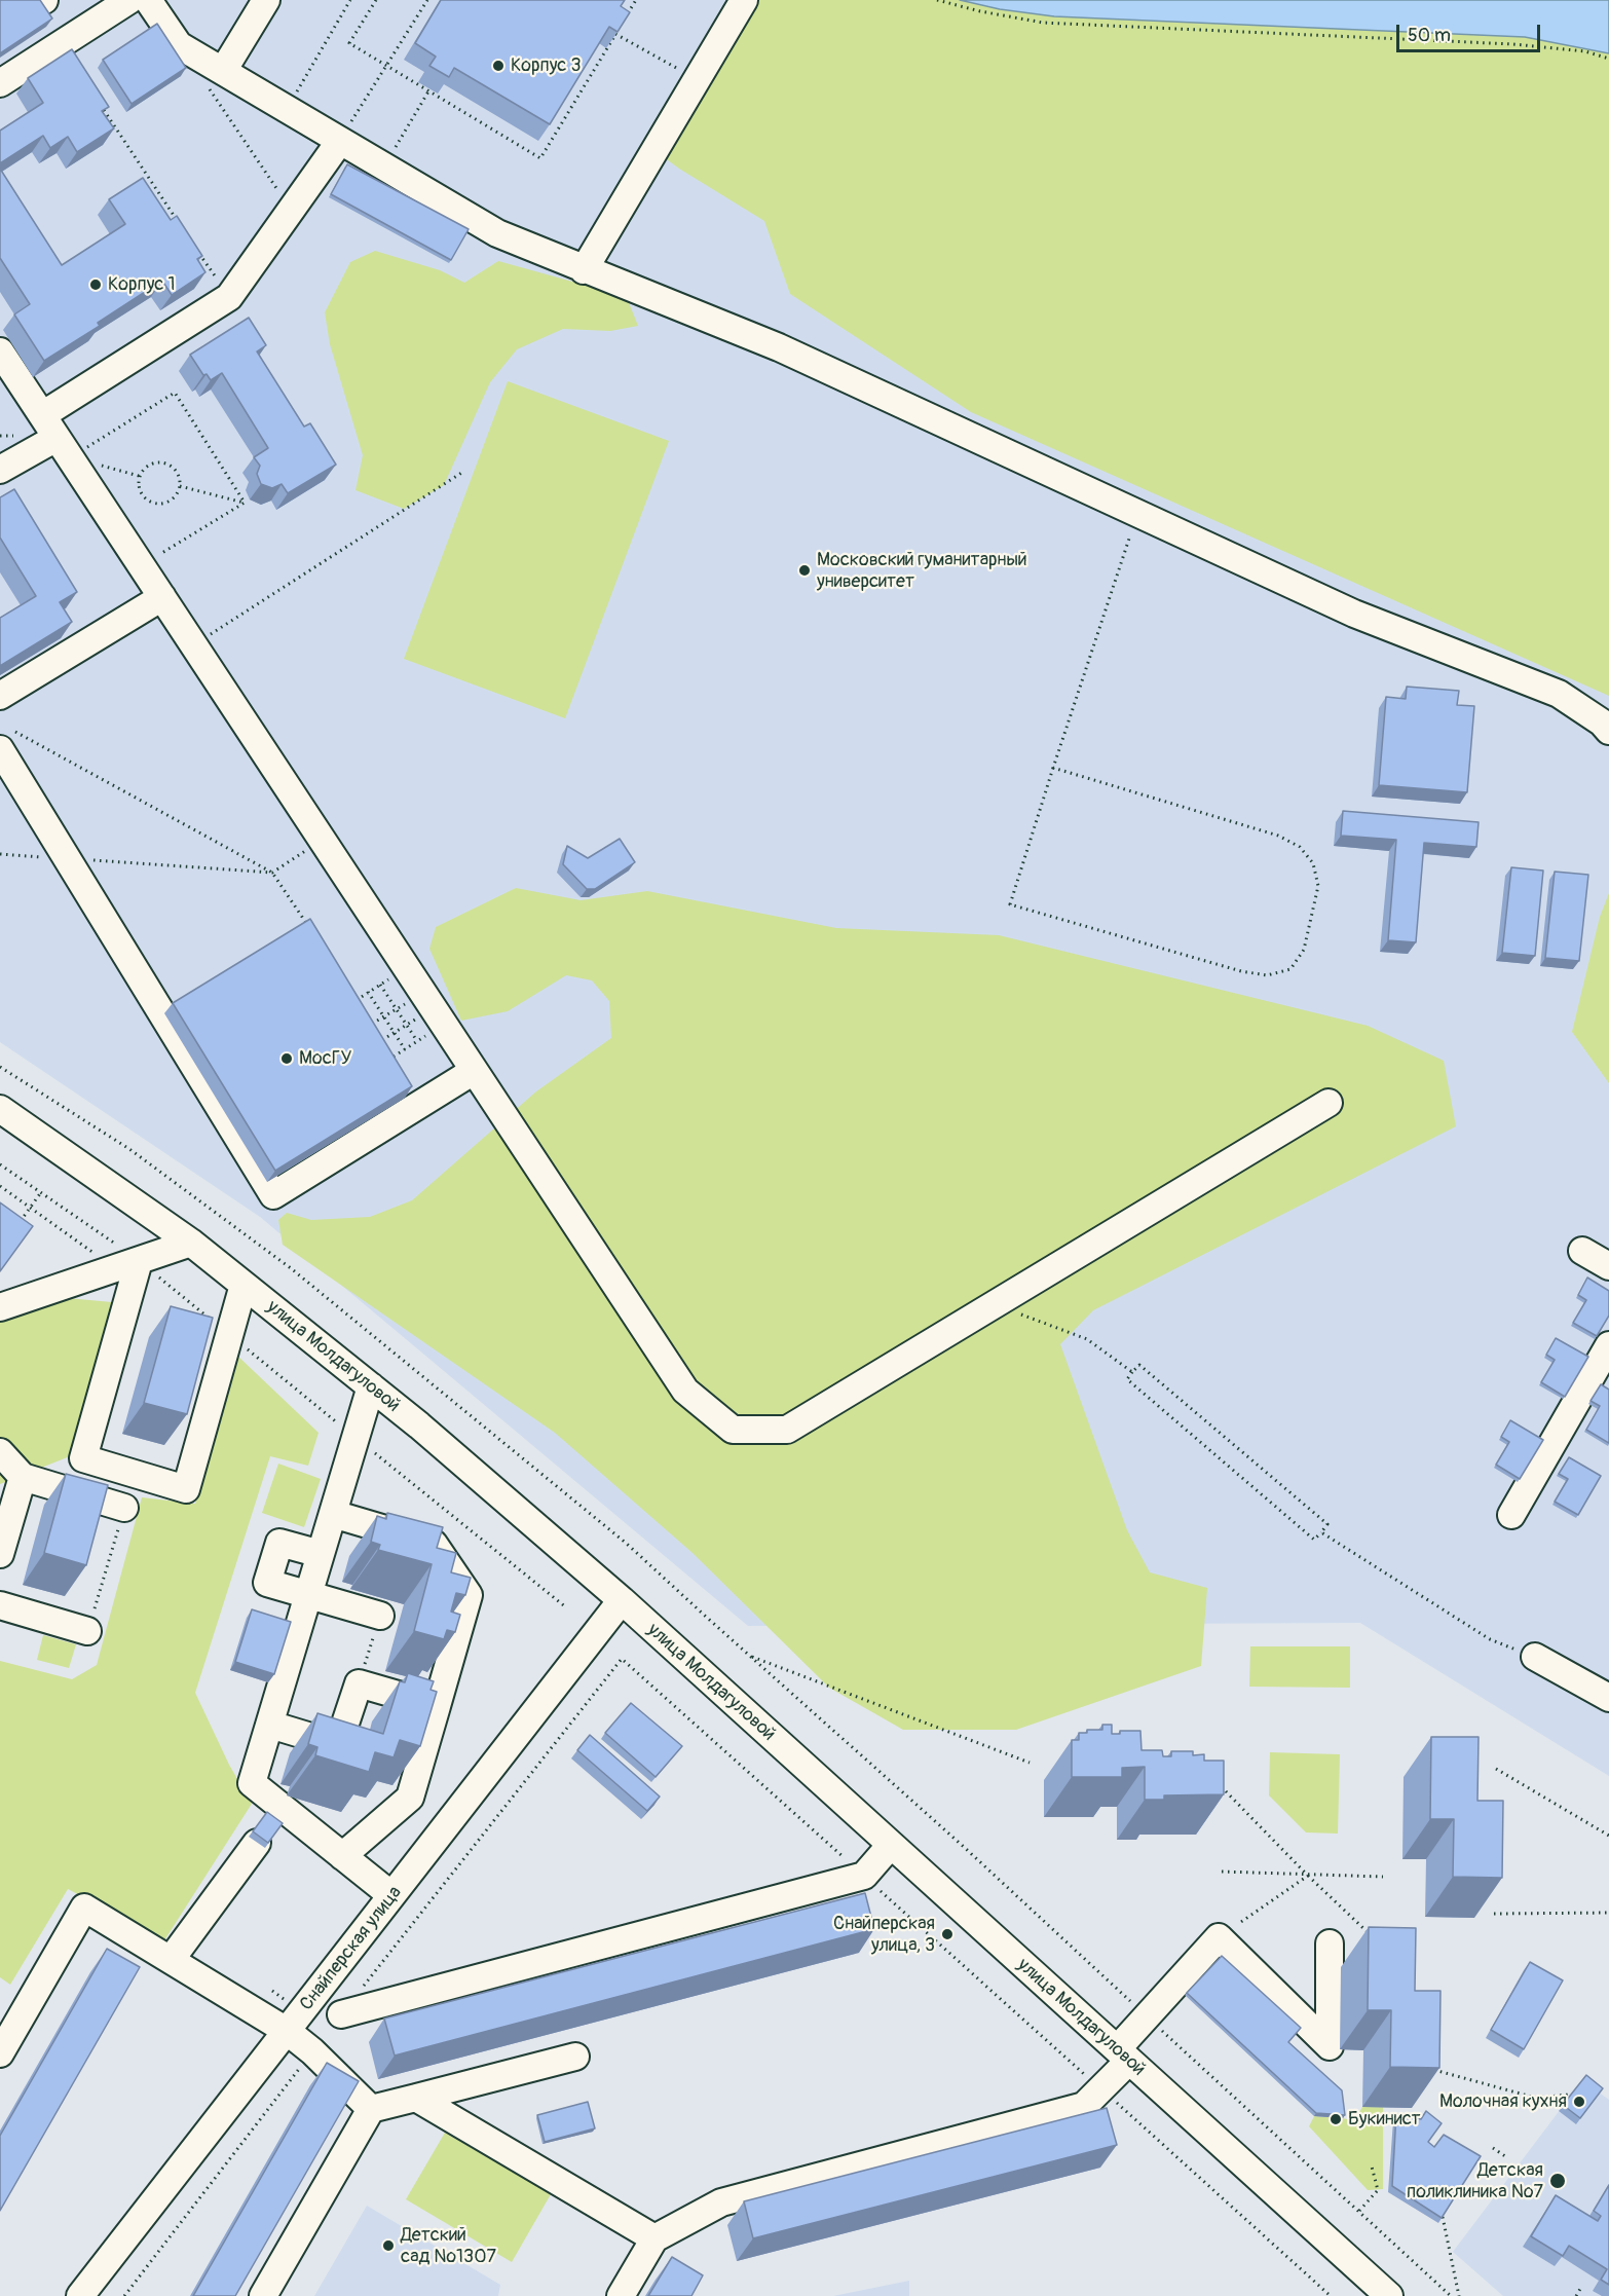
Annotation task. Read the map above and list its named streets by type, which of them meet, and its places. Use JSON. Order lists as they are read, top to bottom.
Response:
{
  "streets": {
    "street": ["улица Молдагуловой", "Снайперская улица"]
  },
  "crossings": [
    ["улица Молдагуловой", "Снайперская улица"]
  ],
  "places": [
    "Корпус 3",
    "Корпус 1",
    "Московский гуманитарный университет",
    "МосГУ",
    "Снайперская улица, 3",
    "Молочная кухня",
    "Букинист",
    "Детская поликлиника №7",
    "Детский сад №1307"
  ],
  "scale_bar": "50 m"
}
